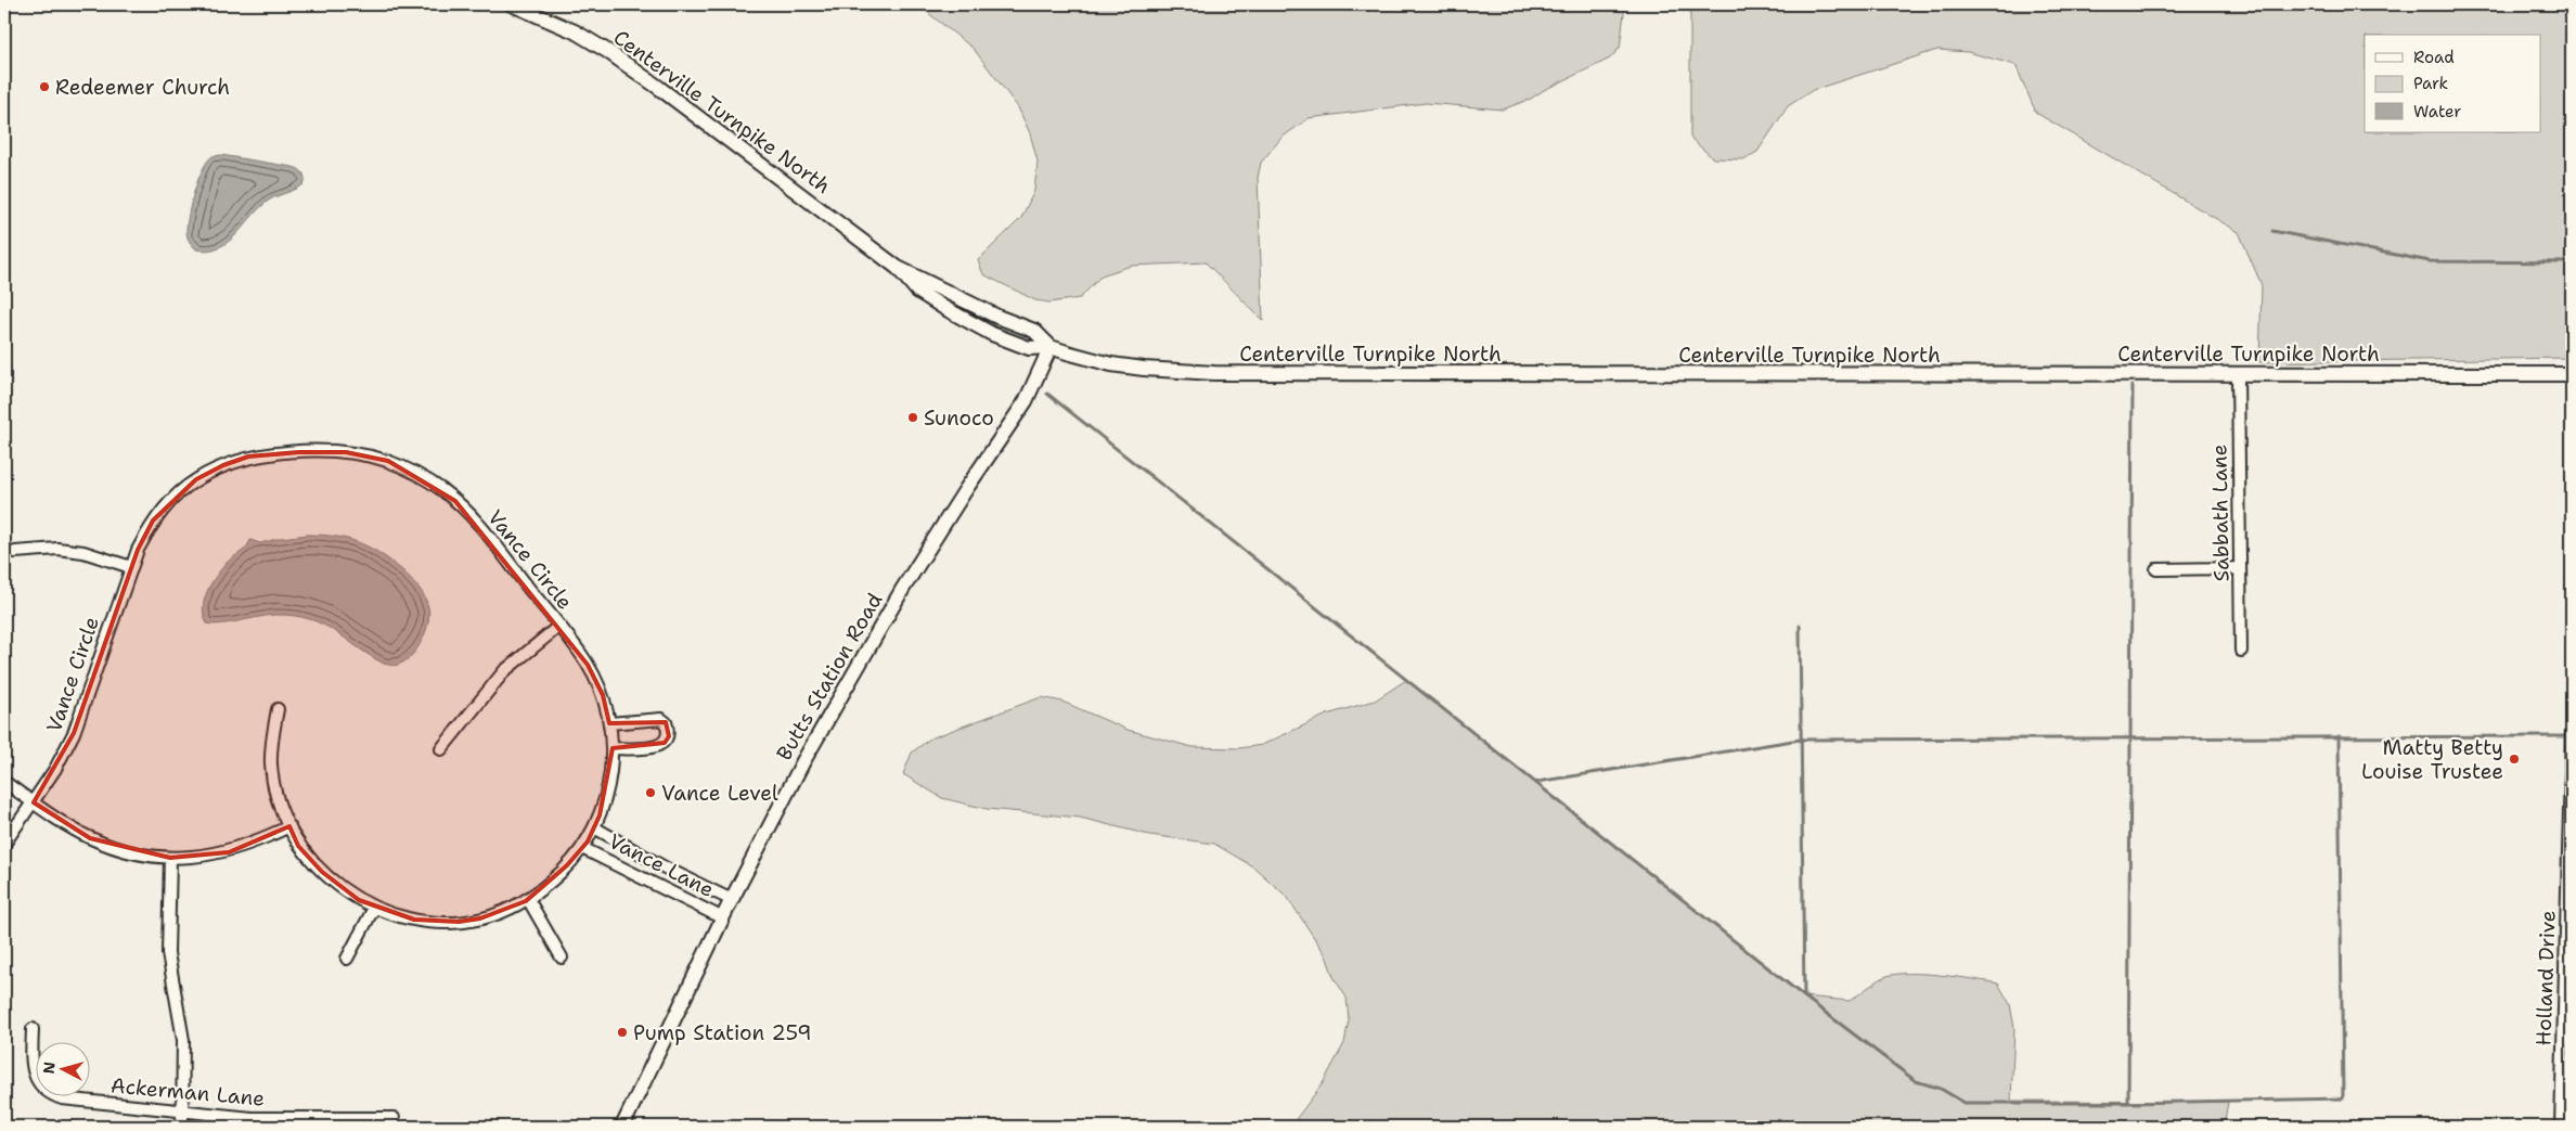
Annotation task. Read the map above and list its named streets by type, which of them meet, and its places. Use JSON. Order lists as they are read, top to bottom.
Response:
{
  "streets": {
    "main road": ["Centerville Turnpike North", "Butts Station Road"],
    "street": [
      "Sabbath Lane",
      "Vance Circle",
      "Vance Lane",
      "Holland Drive",
      "Ackerman Lane"
    ]
  },
  "crossings": [
    ["Centerville Turnpike North", "Sabbath Lane"],
    ["Centerville Turnpike North", "Butts Station Road"],
    ["Vance Circle", "Vance Lane"],
    ["Butts Station Road", "Vance Lane"]
  ],
  "places": [
    "Redeemer Church",
    "Sunoco",
    "Matty Betty Louise Trustee",
    "Vance Level",
    "Pump Station 259"
  ],
  "legend": ["Road", "Park", "Water"],
  "north": "left"
}
